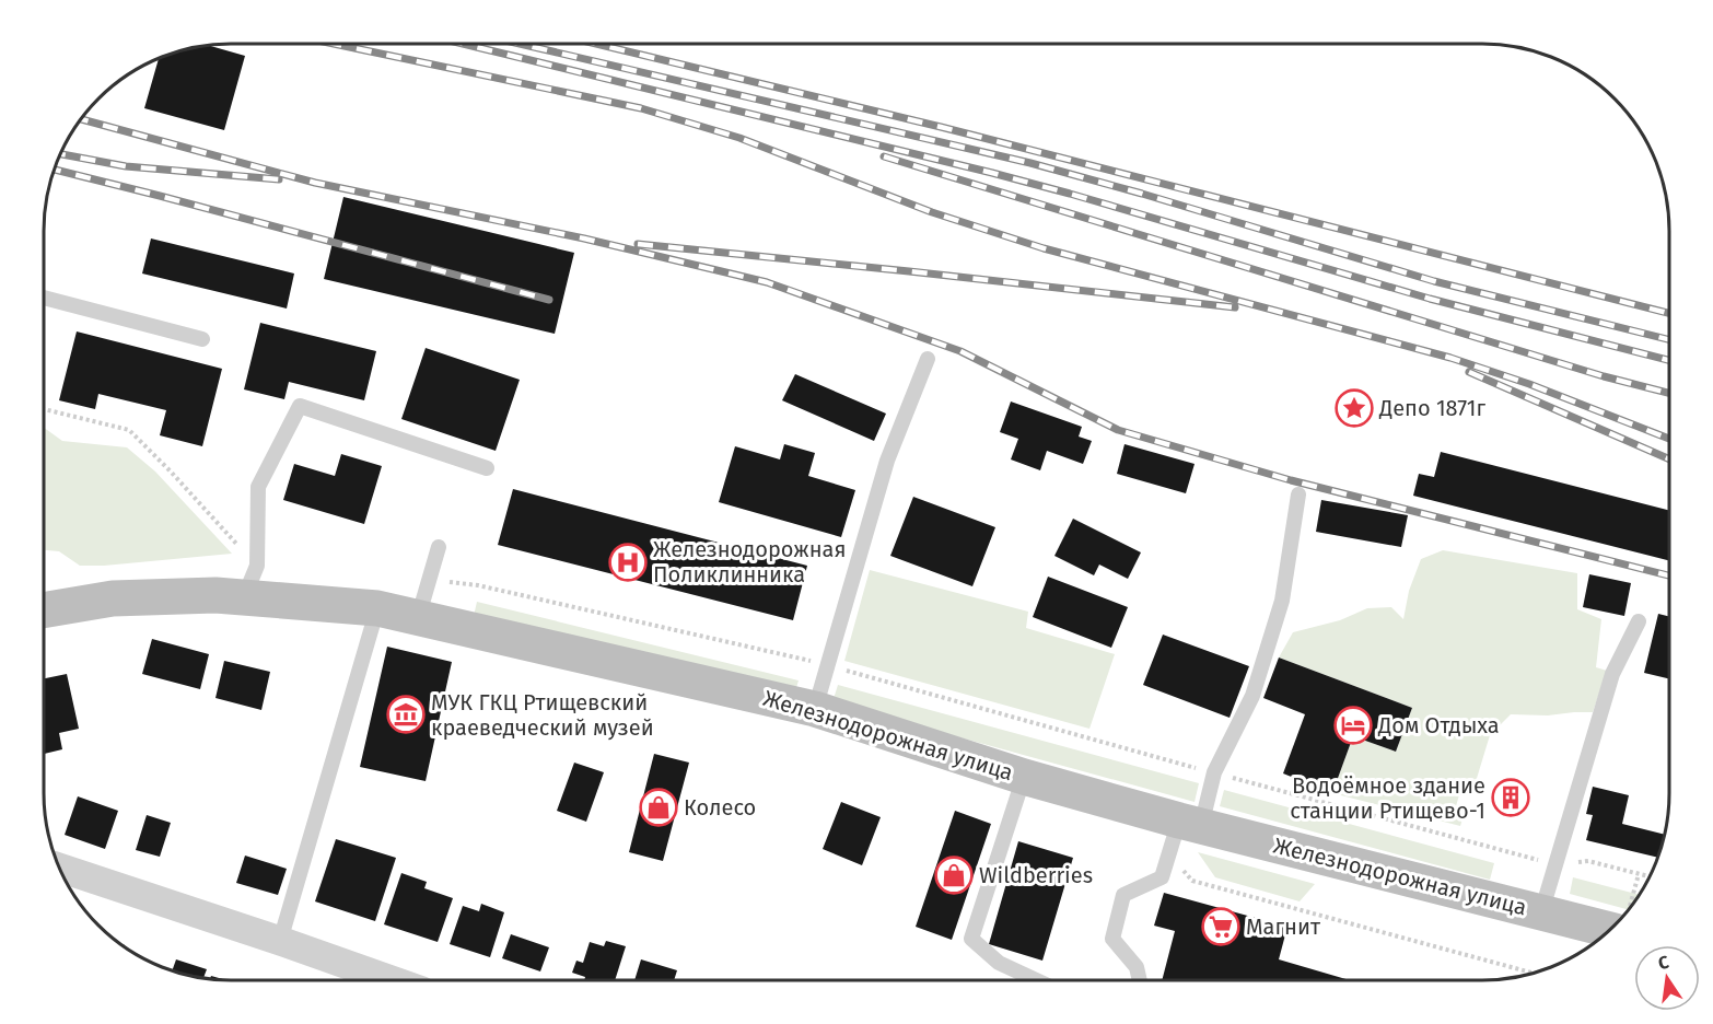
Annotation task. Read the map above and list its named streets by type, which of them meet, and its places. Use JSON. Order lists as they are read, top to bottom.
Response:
{
  "streets": {
    "street": ["Железнодорожная улица"]
  },
  "places": {
    "place": ["Депо 1871г"],
    "hospital": ["Железнодорожная Поликлинника"],
    "museum": ["МУК ГКЦ Ртищевский краеведческий музей"],
    "hotel": ["Дом Отдыха"],
    "building": ["Водоёмное здание станции Ртищево-1"],
    "shop": ["Колесо", "Wildberries"],
    "supermarket": ["Магнит"]
  },
  "north": "top"
}
